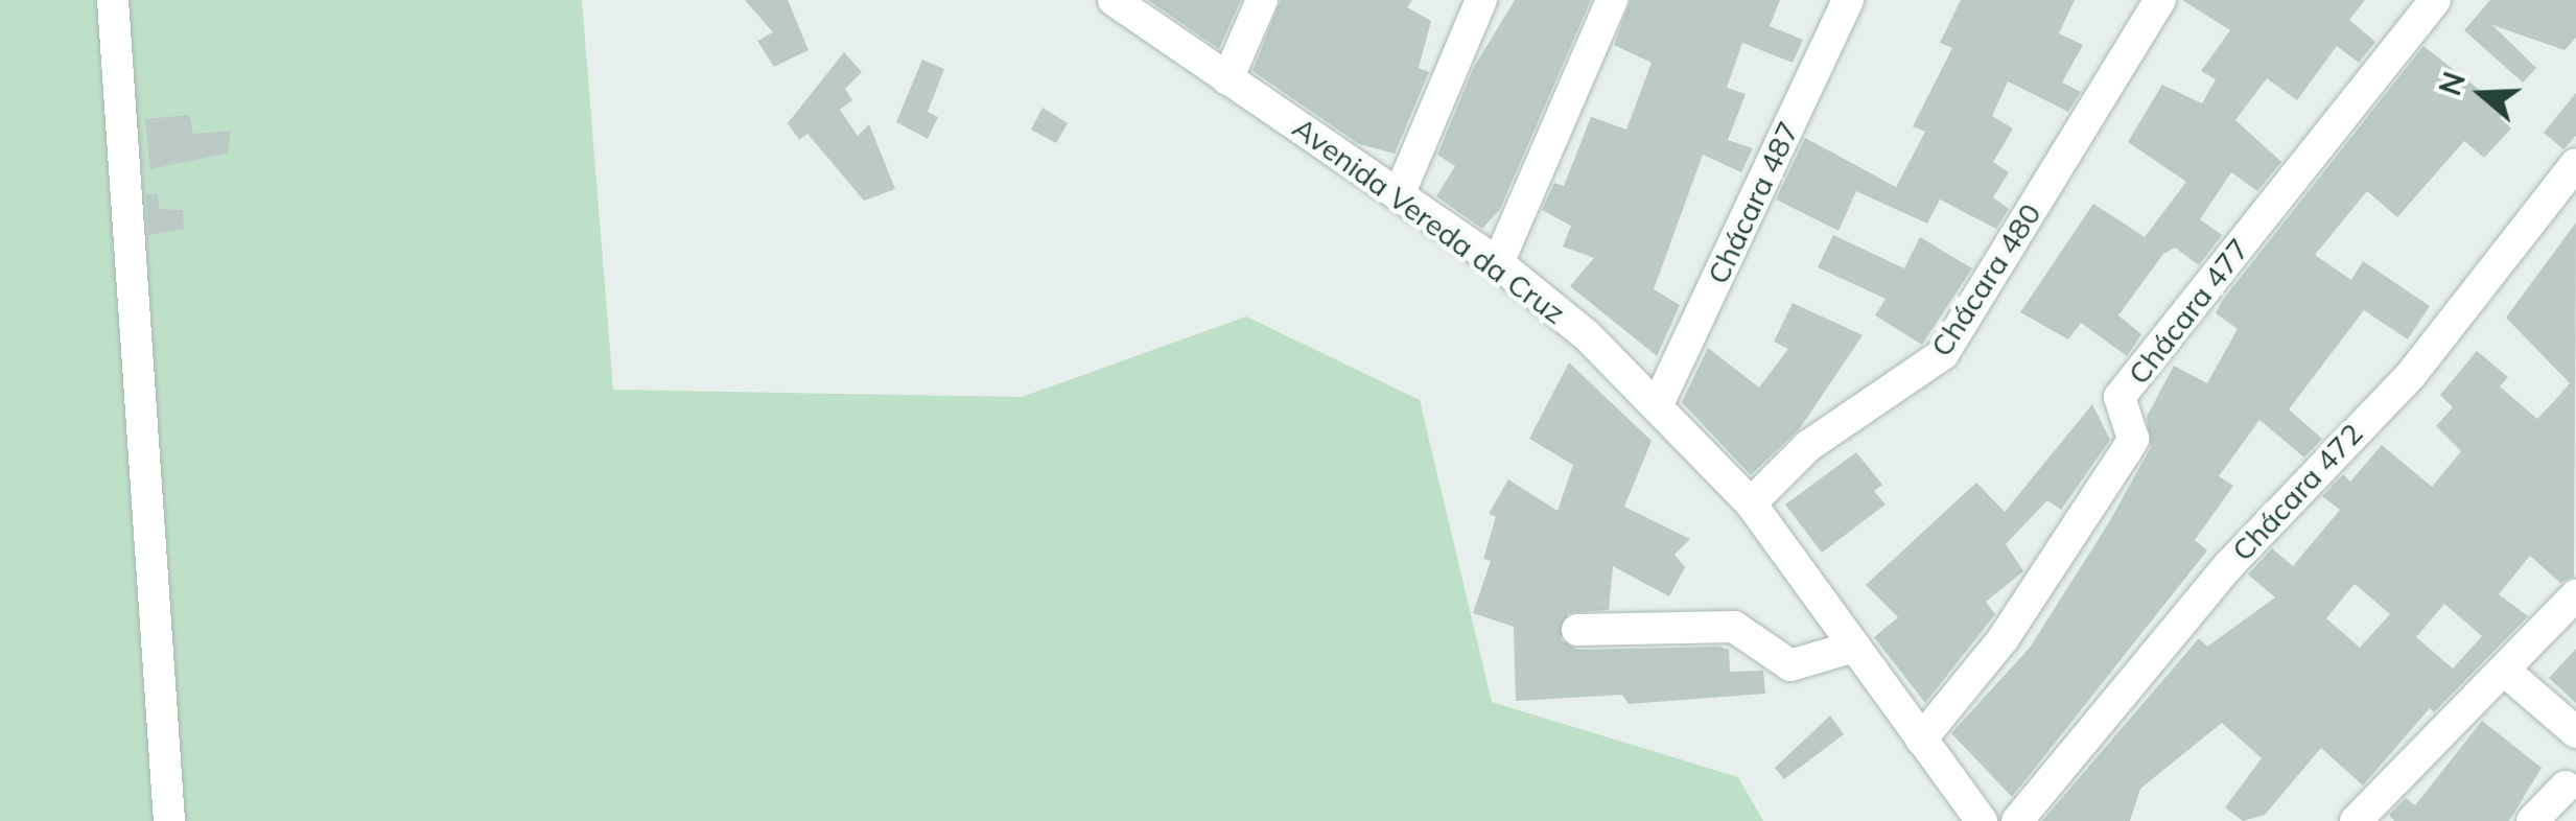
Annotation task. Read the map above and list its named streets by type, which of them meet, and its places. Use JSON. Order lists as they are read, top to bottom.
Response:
{
  "streets": {
    "street": [
      "Chácara 487",
      "Avenida Vereda da Cruz",
      "Chácara 480",
      "Chácara 477",
      "Chácara 472"
    ]
  },
  "crossings": [
    ["Chácara 487", "Avenida Vereda da Cruz"],
    ["Avenida Vereda da Cruz", "Chácara 480"],
    ["Avenida Vereda da Cruz", "Chácara 477"]
  ],
  "north": "left"
}
